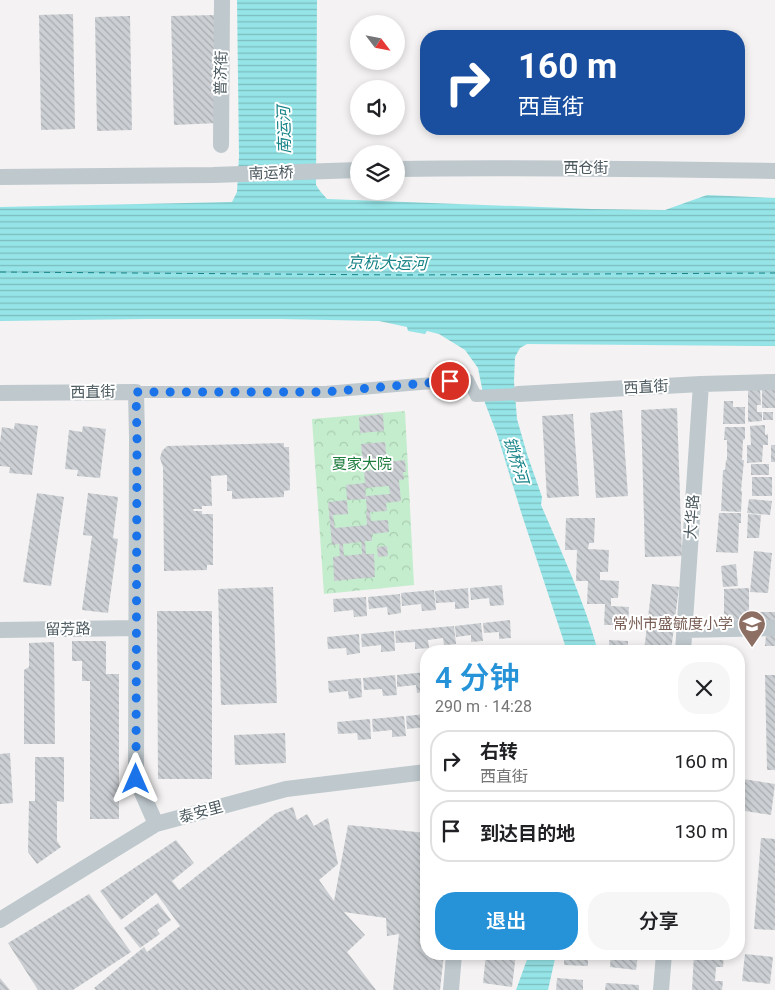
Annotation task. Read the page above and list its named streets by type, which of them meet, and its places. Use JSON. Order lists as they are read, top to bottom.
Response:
{
  "streets": {
    "street": [
      "普济街",
      "西仓街",
      "南运桥",
      "西直街",
      "大华路",
      "留芳路",
      "泰安里"
    ]
  },
  "crossings": [
    ["西直街", "大华路"]
  ],
  "water": ["南运河", "京杭大运河", "锁桥河"],
  "parks": ["夏家大院"],
  "places": {
    "school or university": ["常州市盛毓度小学"]
  },
  "north": "bottom right",
  "page": {
    "turn": ["160 m", "西直街"],
    "heading": ["4 分钟", "290 m · 14:28"],
    "list": [
      {
        "name": "右转",
        "note": "西直街",
        "value": "160 m"
      },
      {
        "name": "到达目的地",
        "value": "130 m"
      }
    ],
    "buttons": ["退出", "分享"]
  }
}
